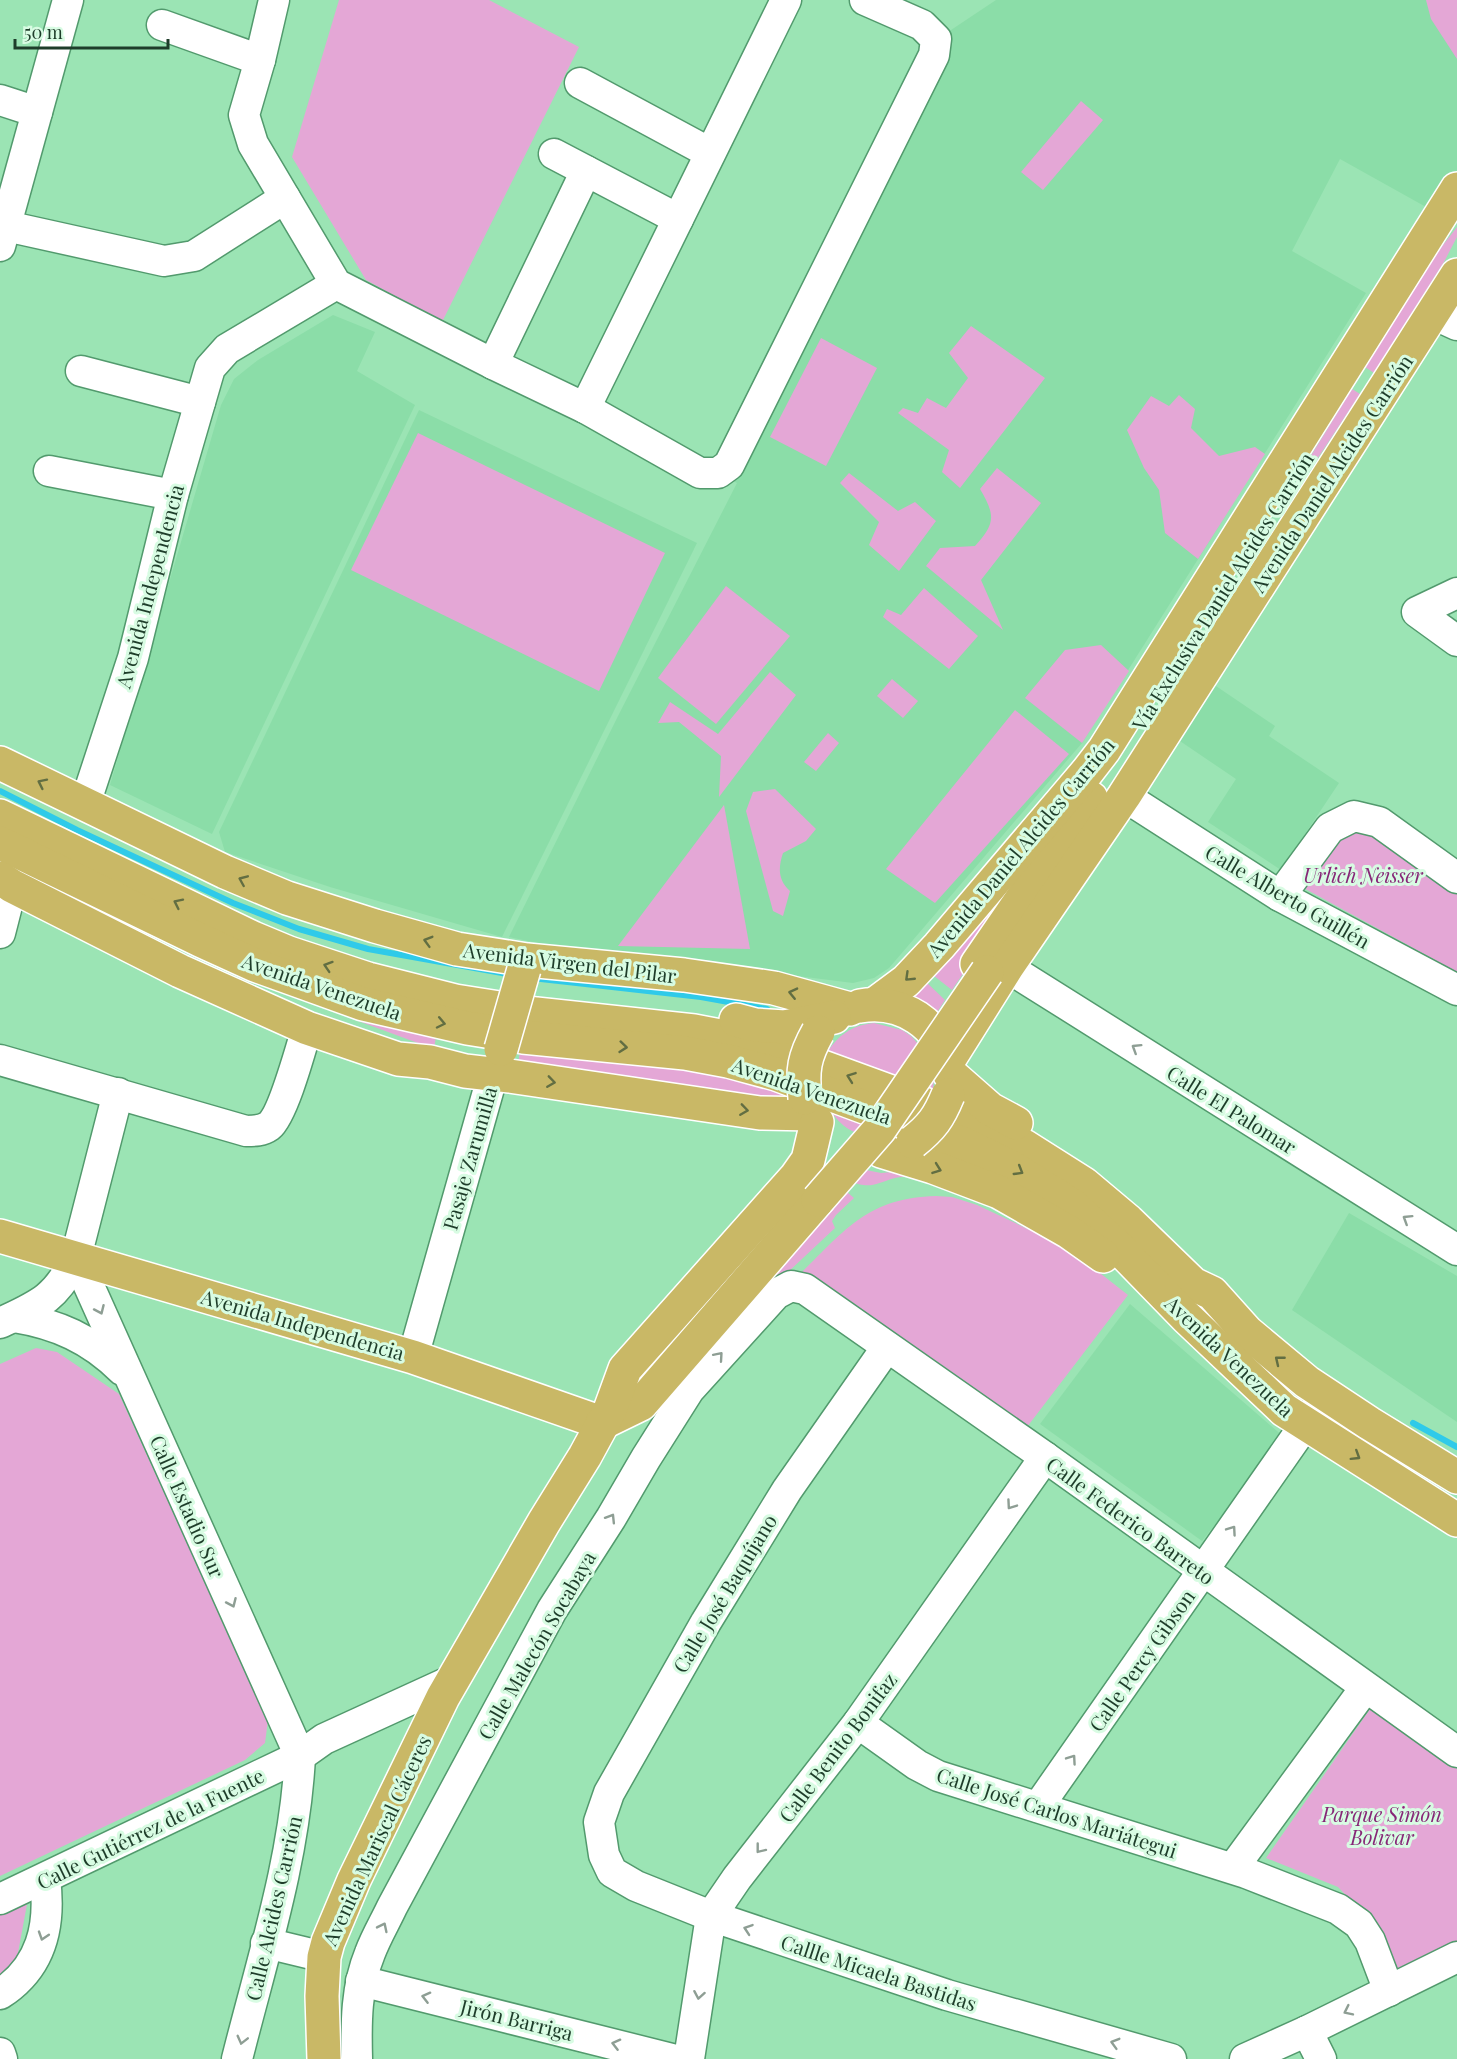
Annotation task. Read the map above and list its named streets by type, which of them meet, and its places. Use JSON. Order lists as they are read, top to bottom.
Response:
{
  "streets": {
    "main road": [
      "Avenida Daniel Alcides Carrión",
      "Avenida Independencia",
      "Vía Exclusiva Daniel Alcides Carrión",
      "Avenida Virgen del Pilar",
      "Avenida Venezuela",
      "Pasaje Zarumilla",
      "Avenida Mariscal Cáceres"
    ],
    "street": [
      "Calle Alberto Guillén",
      "Calle El Palomar",
      "Calle Estadio Sur",
      "Calle Federico Barreto",
      "Calle José Baquíjano",
      "Calle Malecón Socabaya",
      "Calle Percy Gibson",
      "Calle Benito Bonifaz",
      "Calle José Carlos Mariátegui",
      "Calle Gutiérrez de la Fuente",
      "Calle Alcides Carrión",
      "Callle Micaela Bastidas",
      "Jirón Barriga"
    ]
  },
  "crossings": [
    ["Avenida Daniel Alcides Carrión", "Vía Exclusiva Daniel Alcides Carrión"],
    ["Avenida Daniel Alcides Carrión", "Calle Alberto Guillén"],
    ["Avenida Daniel Alcides Carrión", "Avenida Virgen del Pilar"],
    ["Avenida Daniel Alcides Carrión", "Avenida Venezuela"],
    ["Avenida Daniel Alcides Carrión", "Calle El Palomar"],
    ["Avenida Independencia", "Avenida Virgen del Pilar"],
    ["Avenida Independencia", "Pasaje Zarumilla"],
    ["Avenida Independencia", "Calle Estadio Sur"],
    ["Vía Exclusiva Daniel Alcides Carrión", "Calle El Palomar"],
    ["Avenida Virgen del Pilar", "Avenida Venezuela"],
    ["Avenida Virgen del Pilar", "Pasaje Zarumilla"],
    ["Avenida Venezuela", "Pasaje Zarumilla"],
    ["Avenida Venezuela", "Calle Percy Gibson"],
    ["Calle Estadio Sur", "Calle Gutiérrez de la Fuente"],
    ["Calle Estadio Sur", "Calle Alcides Carrión"],
    ["Calle Federico Barreto", "Calle José Baquíjano"],
    ["Calle Federico Barreto", "Calle Malecón Socabaya"],
    ["Calle Federico Barreto", "Calle Percy Gibson"],
    ["Calle Federico Barreto", "Calle Benito Bonifaz"],
    ["Calle José Baquíjano", "Callle Micaela Bastidas"],
    ["Calle Malecón Socabaya", "Jirón Barriga"],
    ["Calle Percy Gibson", "Calle José Carlos Mariátegui"],
    ["Calle Benito Bonifaz", "Calle José Carlos Mariátegui"],
    ["Calle Benito Bonifaz", "Callle Micaela Bastidas"],
    ["Calle Gutiérrez de la Fuente", "Avenida Mariscal Cáceres"],
    ["Calle Gutiérrez de la Fuente", "Calle Alcides Carrión"]
  ],
  "one_way": [
    "Calle El Palomar",
    "Calle Estadio Sur",
    "Calle Malecón Socabaya",
    "Calle Benito Bonifaz",
    "Callle Micaela Bastidas",
    "Jirón Barriga"
  ],
  "parks": ["Urlich Neisser", "Parque Simón Bolivar"],
  "scale_bar": "50 m"
}
